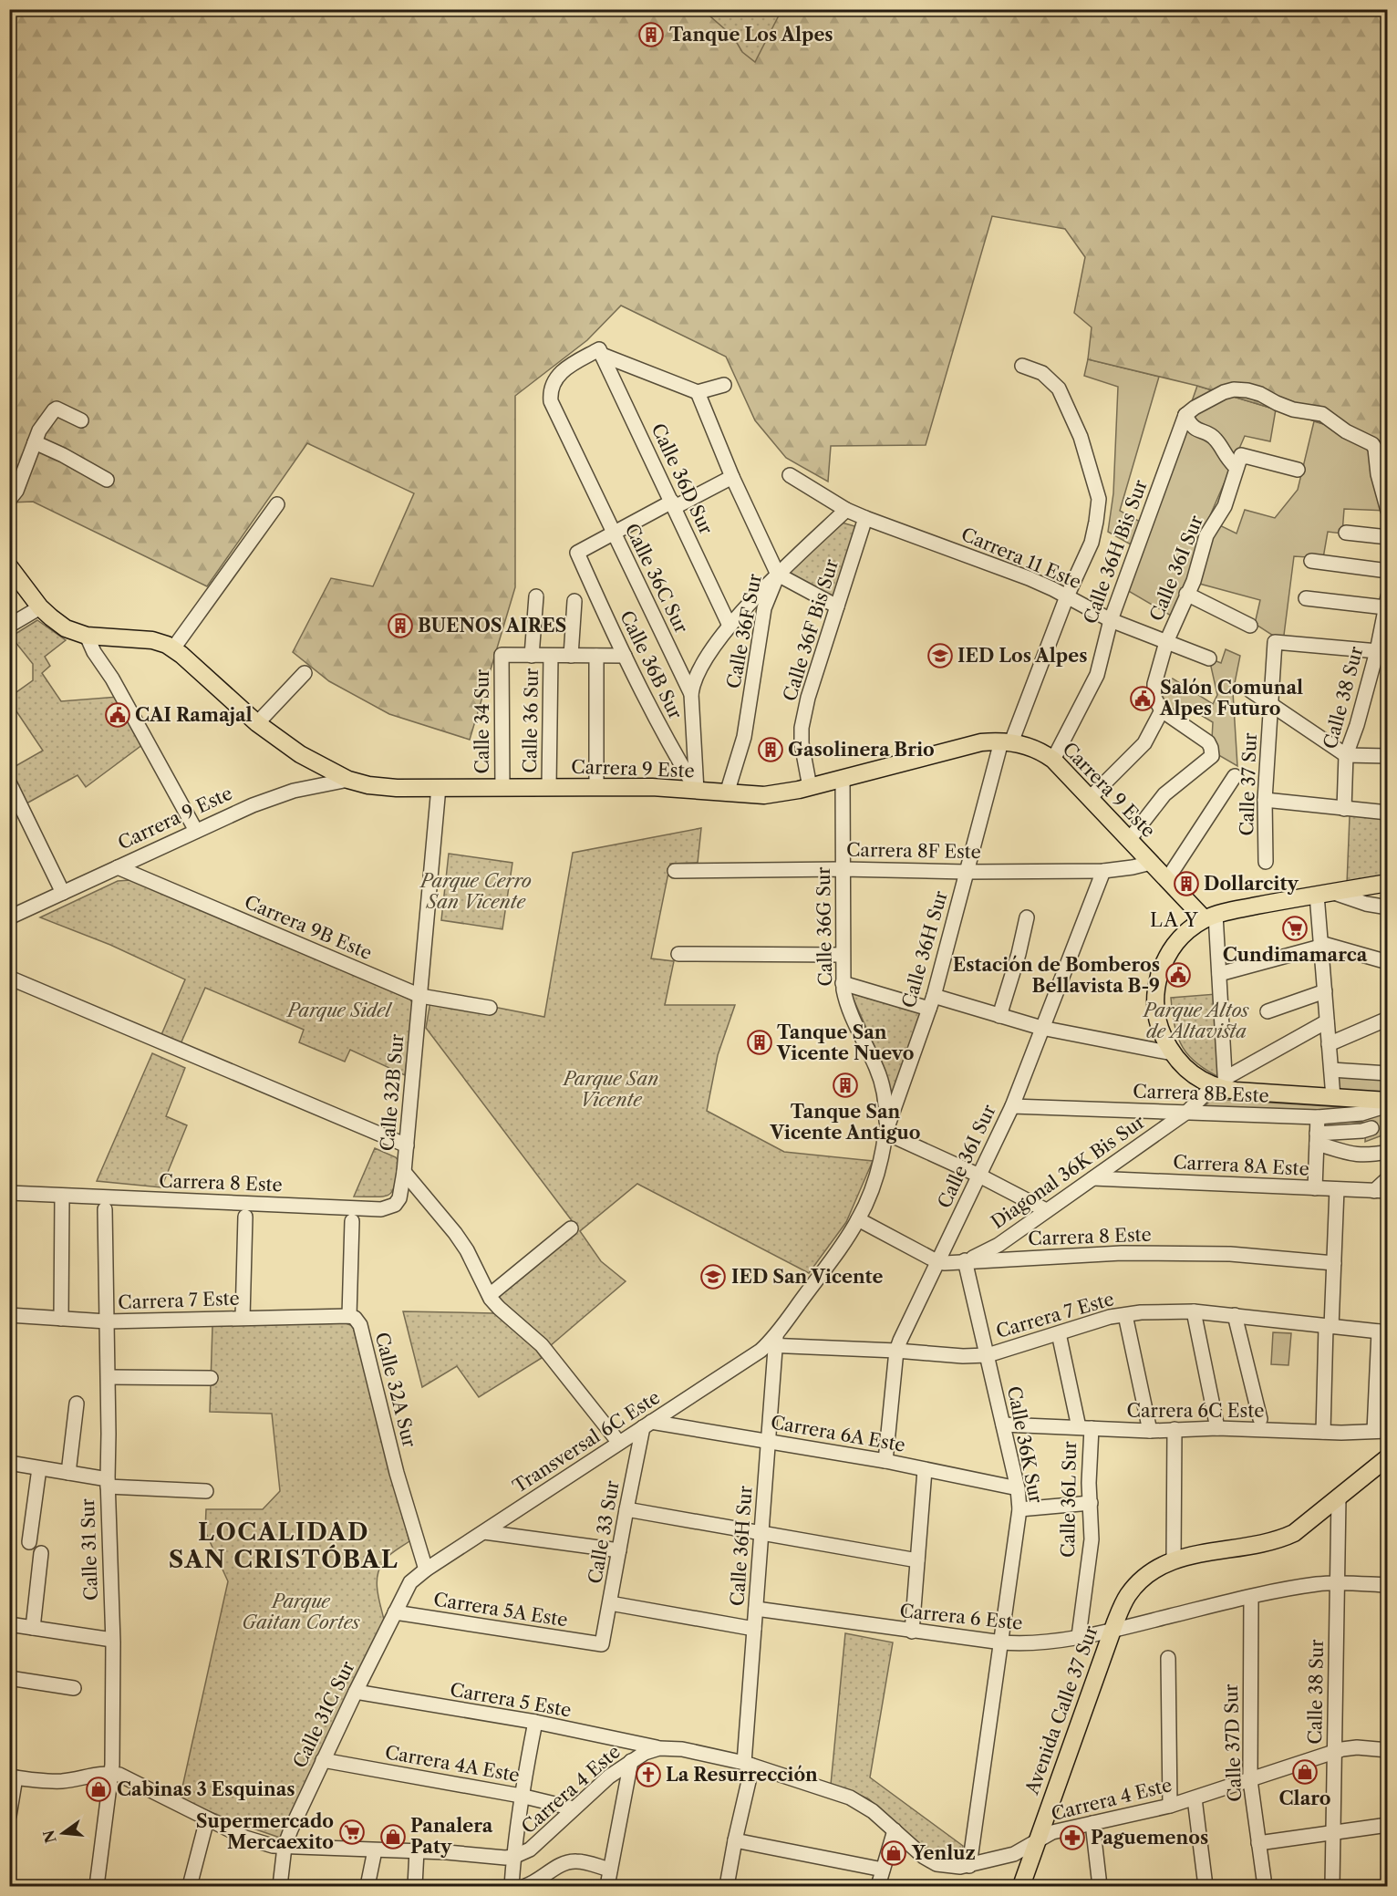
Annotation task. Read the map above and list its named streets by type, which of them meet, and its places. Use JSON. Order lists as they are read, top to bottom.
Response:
{
  "streets": {
    "main road": ["Carrera 9 Este", "Avenida Calle 37 Sur"],
    "street": [
      "Calle 36D Sur",
      "Calle 36H Bis Sur",
      "Carrera 11 Este",
      "Calle 36I Sur",
      "Calle 36C Sur",
      "Calle 36F Bis Sur",
      "Calle 36F Sur",
      "Calle 36B Sur",
      "Calle 38 Sur",
      "Calle 36 Sur",
      "Calle 34 Sur",
      "Calle 37 Sur",
      "Carrera 8F Este",
      "Calle 36G Sur",
      "Carrera 9B Este",
      "Calle 36H Sur",
      "Calle 32B Sur",
      "Carrera 8B Este",
      "Carrera 8A Este",
      "Diagonal 36K Bis Sur",
      "Carrera 8 Este",
      "Carrera 7 Este",
      "Calle 32A Sur",
      "Carrera 6C Este",
      "Carrera 6A Este",
      "Transversal 6C Este",
      "Calle 36K Sur",
      "Calle 36L Sur",
      "Calle 33 Sur",
      "Calle 31 Sur",
      "Carrera 5A Este",
      "Carrera 6 Este",
      "Carrera 5 Este",
      "Calle 31C Sur",
      "Calle 37D Sur",
      "Carrera 4A Este",
      "Carrera 4 Este"
    ]
  },
  "crossings": [
    ["Calle 36D Sur", "Calle 36C Sur"],
    ["Calle 36H Bis Sur", "Carrera 11 Este"],
    ["Calle 36H Bis Sur", "Carrera 9 Este"],
    ["Carrera 11 Este", "Calle 36I Sur"],
    ["Carrera 11 Este", "Calle 36F Bis Sur"],
    ["Carrera 11 Este", "Calle 36H Sur"],
    ["Calle 36I Sur", "Carrera 8F Este"],
    ["Calle 36I Sur", "Carrera 8B Este"],
    ["Calle 36I Sur", "Carrera 8 Este"],
    ["Calle 36I Sur", "Carrera 7 Este"],
    ["Calle 36I Sur", "Carrera 6A Este"],
    ["Calle 36C Sur", "Calle 36B Sur"],
    ["Calle 36C Sur", "Carrera 9 Este"],
    ["Calle 36F Bis Sur", "Carrera 9 Este"],
    ["Calle 36F Sur", "Carrera 9 Este"],
    ["Calle 36B Sur", "Carrera 9 Este"],
    ["Calle 38 Sur", "Calle 37 Sur"],
    ["Calle 38 Sur", "Carrera 6 Este"],
    ["Calle 38 Sur", "Carrera 4 Este"],
    ["Calle 36 Sur", "Carrera 9 Este"],
    ["Calle 34 Sur", "Carrera 9 Este"],
    ["Carrera 9 Este", "Carrera 8F Este"],
    ["Carrera 9 Este", "Calle 36G Sur"],
    ["Carrera 9 Este", "Carrera 9B Este"],
    ["Carrera 9 Este", "Calle 36H Sur"],
    ["Carrera 9 Este", "Calle 32B Sur"],
    ["Carrera 8F Este", "Calle 36G Sur"],
    ["Carrera 8F Este", "Calle 36H Sur"],
    ["Calle 36G Sur", "Calle 36H Sur"],
    ["Carrera 9B Este", "Calle 32B Sur"],
    ["Calle 36H Sur", "Carrera 7 Este"],
    ["Calle 36H Sur", "Carrera 6A Este"],
    ["Calle 36H Sur", "Transversal 6C Este"],
    ["Calle 36H Sur", "Carrera 6 Este"],
    ["Calle 36H Sur", "Carrera 4 Este"],
    ["Calle 32B Sur", "Carrera 8 Este"],
    ["Carrera 8B Este", "Diagonal 36K Bis Sur"],
    ["Carrera 8A Este", "Diagonal 36K Bis Sur"],
    ["Diagonal 36K Bis Sur", "Carrera 8 Este"],
    ["Diagonal 36K Bis Sur", "Calle 36K Sur"],
    ["Carrera 8 Este", "Calle 36K Sur"],
    ["Carrera 7 Este", "Calle 32A Sur"],
    ["Carrera 7 Este", "Transversal 6C Este"],
    ["Carrera 7 Este", "Calle 36K Sur"],
    ["Carrera 7 Este", "Calle 36L Sur"],
    ["Carrera 7 Este", "Calle 31 Sur"],
    ["Calle 32A Sur", "Transversal 6C Este"],
    ["Calle 32A Sur", "Calle 31C Sur"],
    ["Carrera 6C Este", "Calle 36K Sur"],
    ["Carrera 6C Este", "Calle 36L Sur"],
    ["Carrera 6A Este", "Transversal 6C Este"],
    ["Carrera 6A Este", "Calle 36K Sur"],
    ["Carrera 6A Este", "Calle 33 Sur"],
    ["Transversal 6C Este", "Calle 33 Sur"],
    ["Transversal 6C Este", "Calle 31C Sur"],
    ["Calle 36K Sur", "Carrera 6 Este"],
    ["Calle 36K Sur", "Carrera 4 Este"],
    ["Calle 36L Sur", "Carrera 6 Este"],
    ["Calle 33 Sur", "Carrera 5A Este"],
    ["Calle 31 Sur", "Carrera 4 Este"],
    ["Carrera 5A Este", "Calle 31C Sur"],
    ["Carrera 6 Este", "Avenida Calle 37 Sur"],
    ["Carrera 6 Este", "Calle 37D Sur"],
    ["Carrera 5 Este", "Calle 31C Sur"],
    ["Carrera 5 Este", "Carrera 4 Este"],
    ["Avenida Calle 37 Sur", "Carrera 4 Este"],
    ["Calle 31C Sur", "Carrera 4A Este"],
    ["Calle 31C Sur", "Carrera 4 Este"],
    ["Calle 37D Sur", "Carrera 4 Este"],
    ["Carrera 4A Este", "Carrera 4 Este"]
  ],
  "districts": ["LA Y", "LOCALIDAD SAN CRISTÓBAL"],
  "parks": [
    "Parque Cerro San Vicente",
    "Parque Sidel",
    "Parque Altos de Altavista",
    "Parque San Vicente",
    "Parque Gaitan Cortes"
  ],
  "places": {
    "building": [
      "Tanque Los Alpes",
      "BUENOS AIRES",
      "Gasolinera Brio",
      "Dollarcity",
      "Tanque San Vicente Nuevo",
      "Tanque San Vicente Antiguo"
    ],
    "school or university": ["IED Los Alpes", "IED San Vicente"],
    "public building": ["Salón Comunal Alpes Futuro", "CAI Ramajal", "Estación de Bomberos Bellavista B-9"],
    "supermarket": ["Cundimamarca", "Supermercado Mercaexito"],
    "shop": [
      "Claro",
      "Cabinas 3 Esquinas",
      "Panalera Paty",
      "Yenluz"
    ],
    "church": ["La Resurrección"],
    "pharmacy": ["Paguemenos"]
  },
  "north": "left"
}
